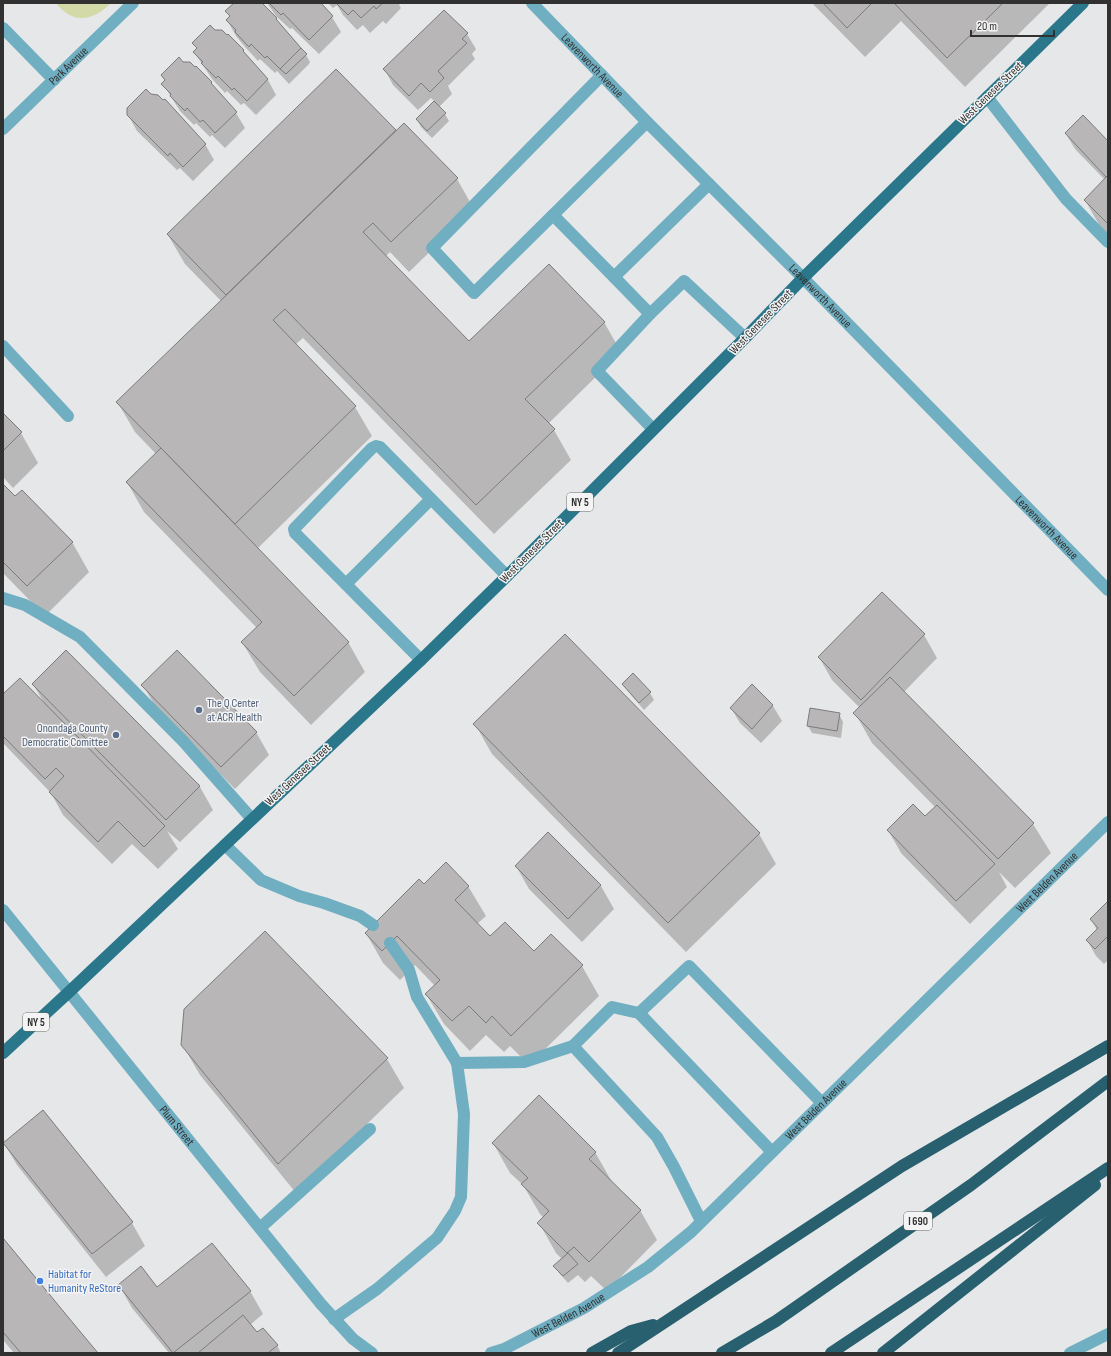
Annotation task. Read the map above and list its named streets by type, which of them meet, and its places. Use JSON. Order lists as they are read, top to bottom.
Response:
{
  "streets": {
    "highway": ["I 690"],
    "main road": ["West Genesee Street", "NY 5"],
    "street": [
      "Park Avenue",
      "Leavenworth Avenue",
      "West Belden Avenue",
      "Plum Street"
    ]
  },
  "crossings": [
    ["Leavenworth Avenue", "West Genesee Street"],
    ["West Genesee Street", "Plum Street"]
  ],
  "places": ["The Q Center at ACR Health", "Onondaga County Democratic Comittee", "Habitat for Humanity ReStore"],
  "scale_bar": "20 m"
}
